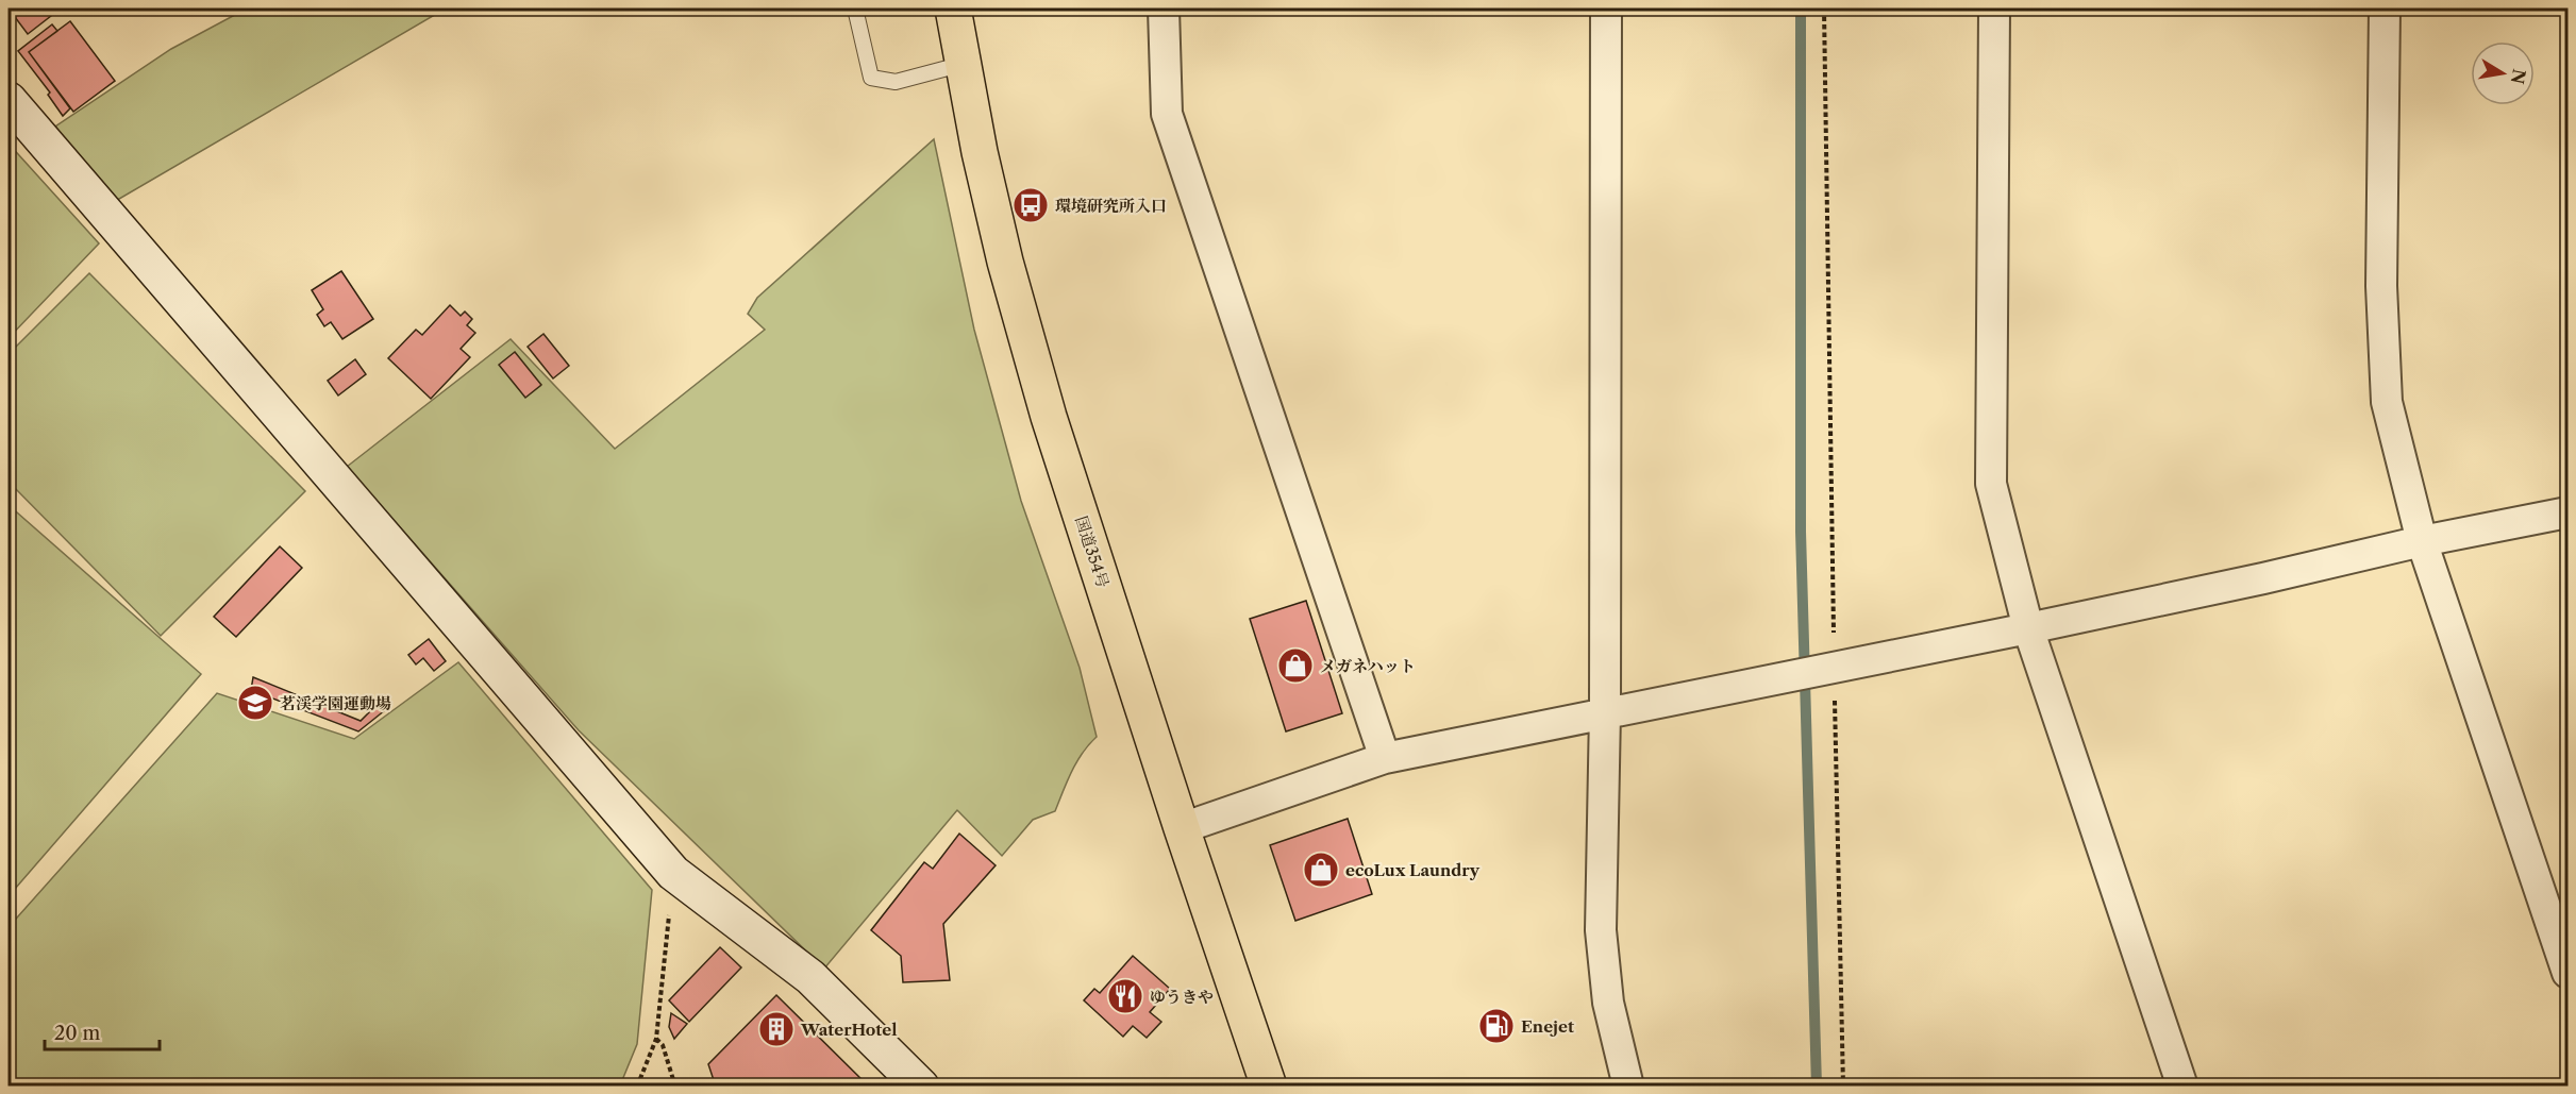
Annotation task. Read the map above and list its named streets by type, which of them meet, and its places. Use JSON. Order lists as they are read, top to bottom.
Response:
{
  "streets": {
    "highway": ["国道354号"]
  },
  "places": {
    "bus stop": ["環境研究所入口"],
    "shop": ["メガネハット", "ecoLux Laundry"],
    "school or university": ["茗渓学園運動場"],
    "restaurant": ["ゆうきや"],
    "fuel station": ["Enejet"],
    "building": ["WaterHotel"]
  },
  "scale_bar": "20 m",
  "north": "right"
}
